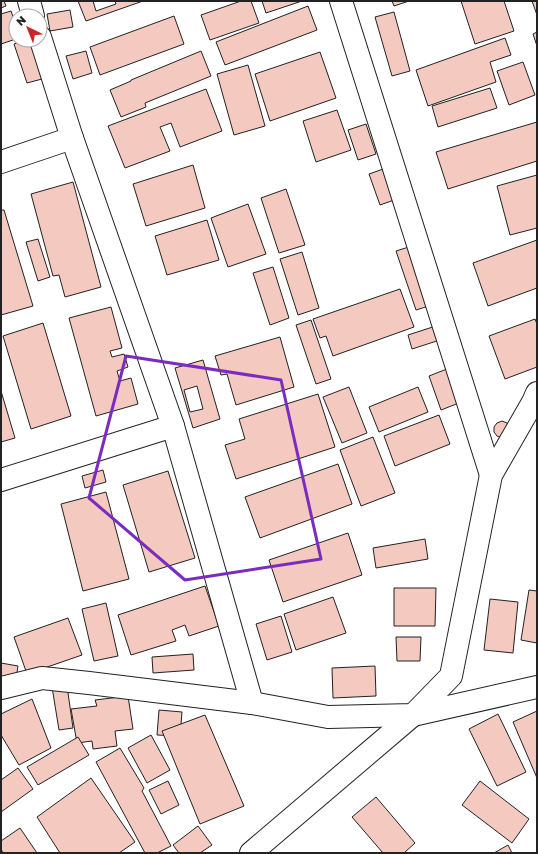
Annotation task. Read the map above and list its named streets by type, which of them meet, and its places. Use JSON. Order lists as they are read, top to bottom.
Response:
{
  "north": "top left"
}
